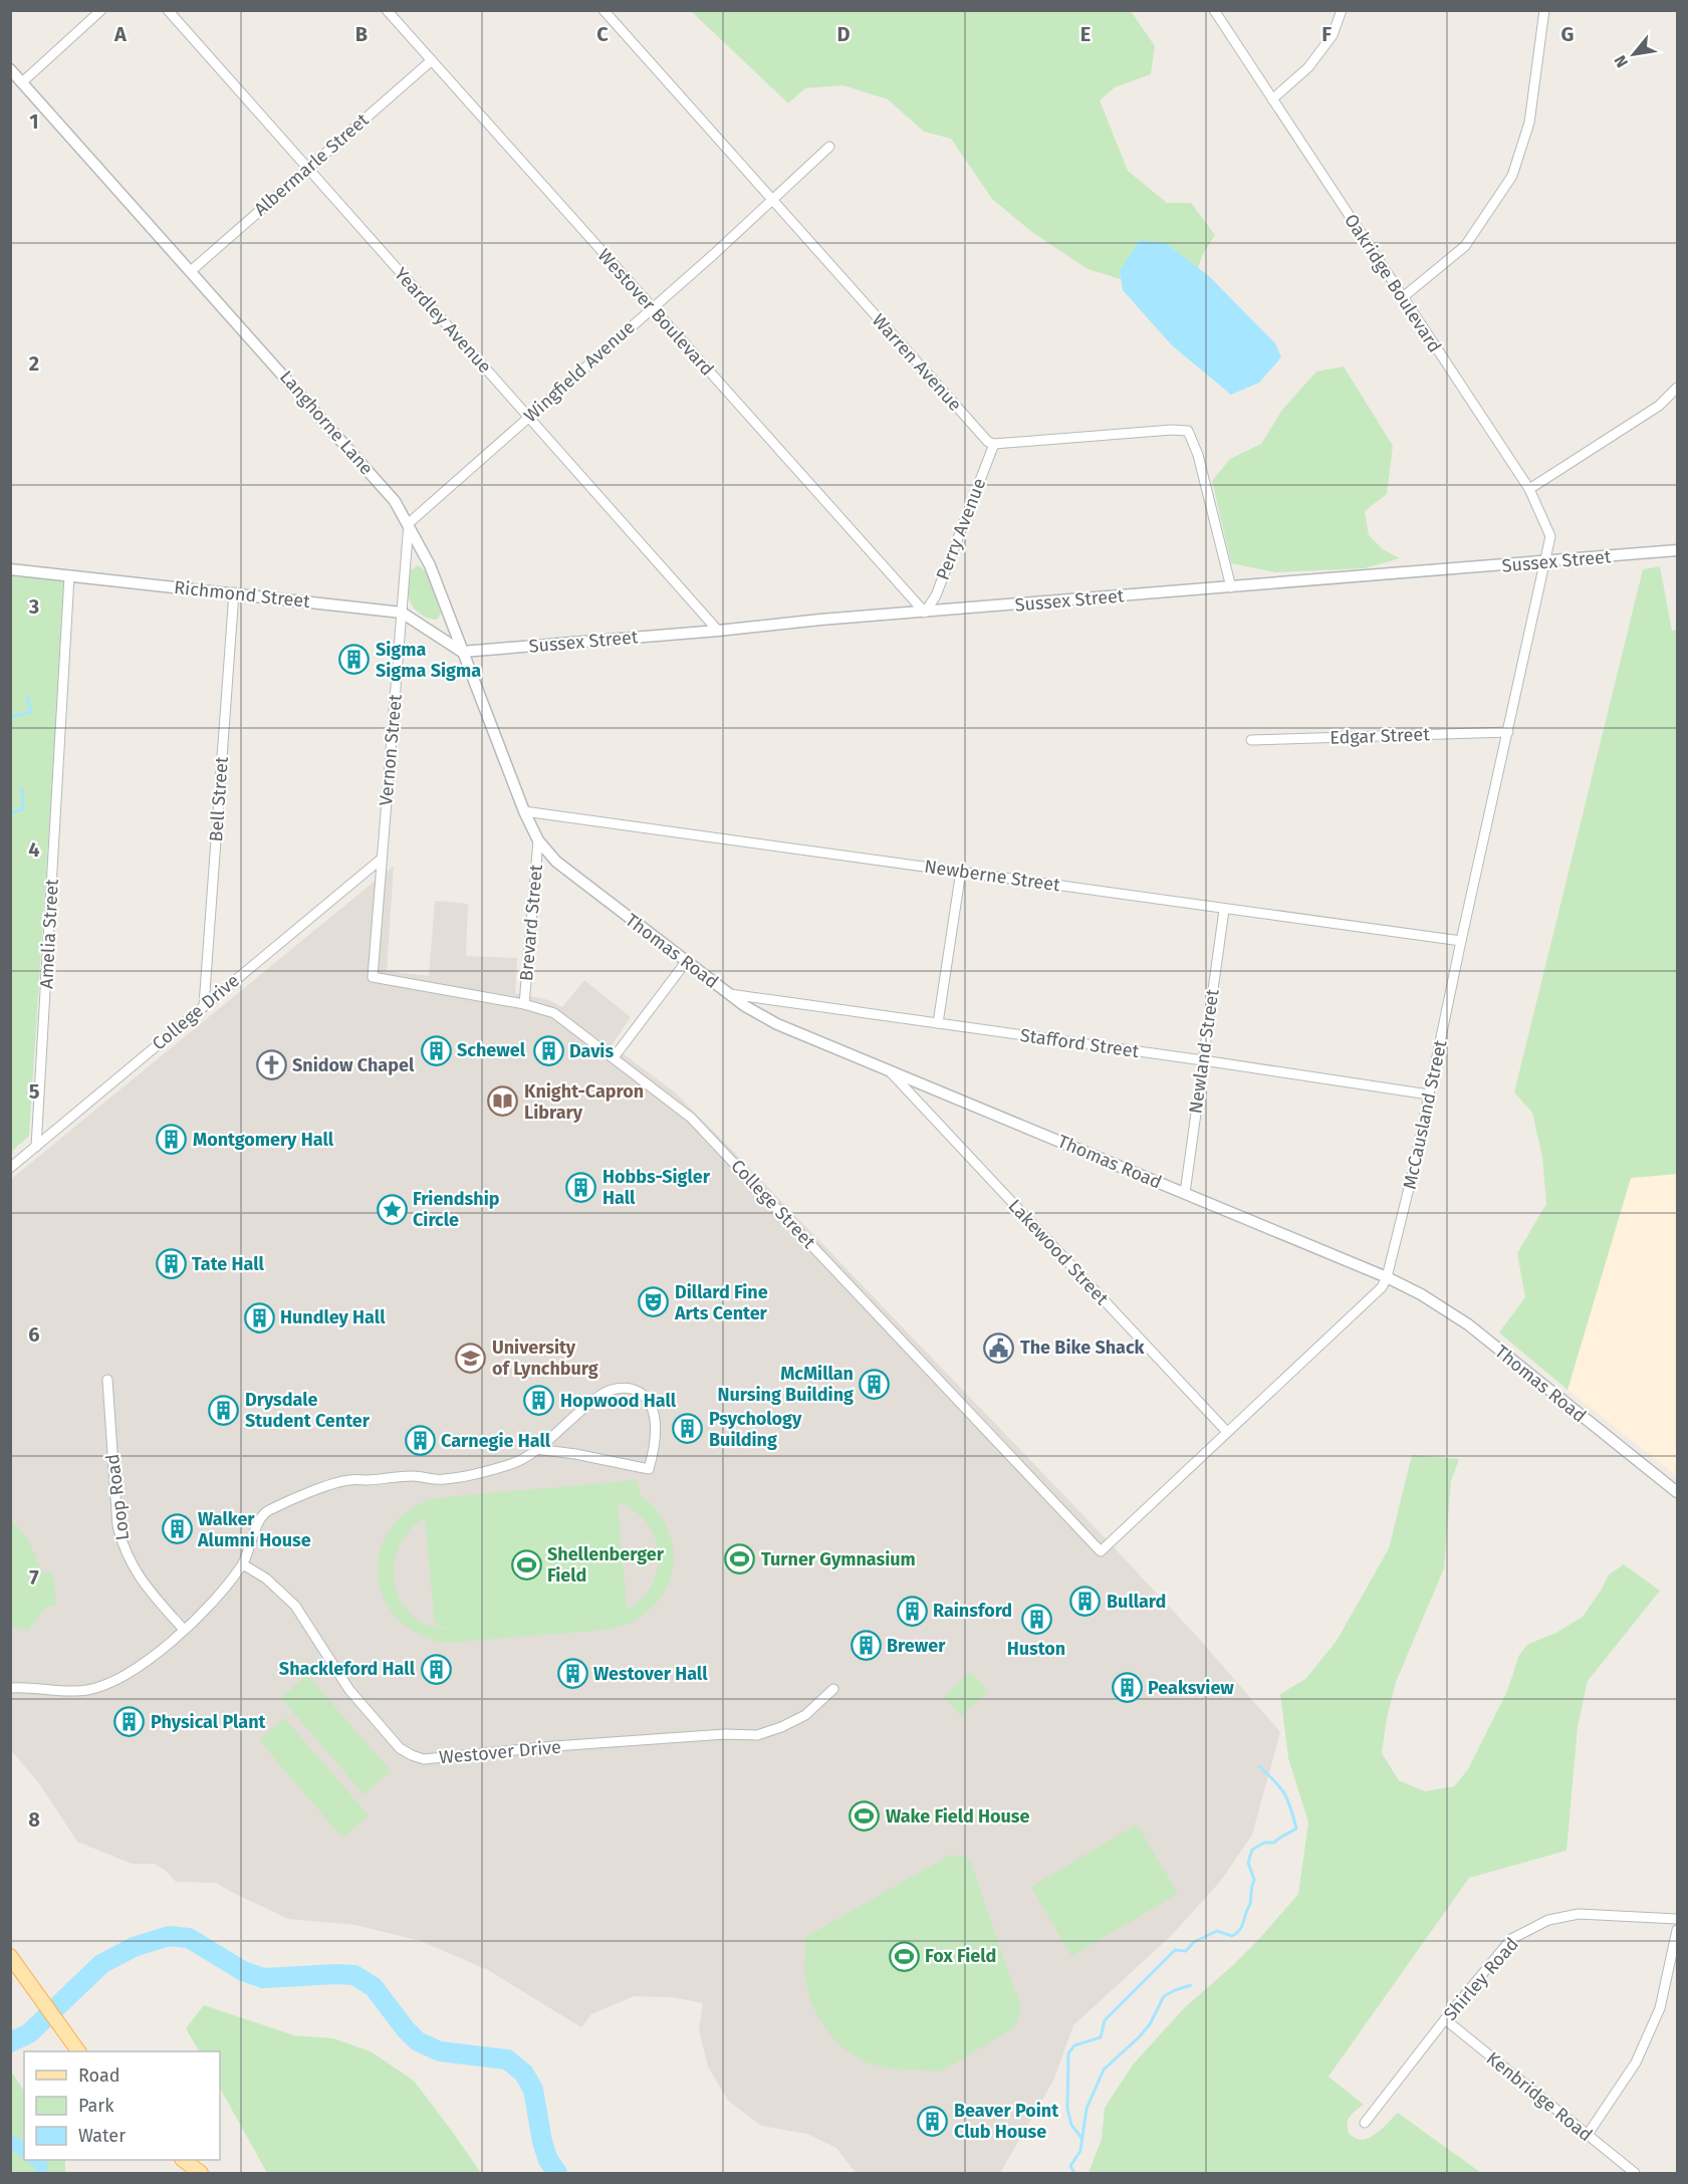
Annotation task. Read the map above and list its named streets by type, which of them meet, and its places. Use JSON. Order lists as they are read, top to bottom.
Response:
{
  "streets": {
    "street": [
      "Albermarle Street",
      "Oakridge Boulevard",
      "Westover Boulevard",
      "Yeardley Avenue",
      "Warren Avenue",
      "Wingfield Avenue",
      "Langhorne Lane",
      "Perry Avenue",
      "Sussex Street",
      "Richmond Street",
      "Edgar Street",
      "Vernon Street",
      "Bell Street",
      "Newberne Street",
      "Brevard Street",
      "Amelia Street",
      "Thomas Road",
      "College Drive",
      "Stafford Street",
      "Newland Street",
      "McCausland Street",
      "College Street",
      "Lakewood Street",
      "Loop Road",
      "Westover Drive",
      "Shirley Road",
      "Kenbridge Road"
    ]
  },
  "crossings": [
    ["Albermarle Street", "Westover Boulevard"],
    ["Albermarle Street", "Yeardley Avenue"],
    ["Albermarle Street", "Langhorne Lane"],
    ["Oakridge Boulevard", "Sussex Street"],
    ["Oakridge Boulevard", "McCausland Street"],
    ["Westover Boulevard", "Wingfield Avenue"],
    ["Westover Boulevard", "Perry Avenue"],
    ["Westover Boulevard", "Sussex Street"],
    ["Yeardley Avenue", "Wingfield Avenue"],
    ["Yeardley Avenue", "Sussex Street"],
    ["Warren Avenue", "Wingfield Avenue"],
    ["Warren Avenue", "Perry Avenue"],
    ["Wingfield Avenue", "Langhorne Lane"],
    ["Wingfield Avenue", "Vernon Street"],
    ["Langhorne Lane", "Sussex Street"],
    ["Langhorne Lane", "Richmond Street"],
    ["Langhorne Lane", "Vernon Street"],
    ["Langhorne Lane", "Newberne Street"],
    ["Langhorne Lane", "Brevard Street"],
    ["Langhorne Lane", "Thomas Road"],
    ["Perry Avenue", "Sussex Street"],
    ["Sussex Street", "Richmond Street"],
    ["Sussex Street", "McCausland Street"],
    ["Richmond Street", "Vernon Street"],
    ["Richmond Street", "Bell Street"],
    ["Richmond Street", "Amelia Street"],
    ["Edgar Street", "McCausland Street"],
    ["Vernon Street", "College Drive"],
    ["Vernon Street", "College Street"],
    ["Bell Street", "College Drive"],
    ["Newberne Street", "Newland Street"],
    ["Newberne Street", "McCausland Street"],
    ["Brevard Street", "Thomas Road"],
    ["Brevard Street", "College Street"],
    ["Amelia Street", "College Drive"],
    ["Thomas Road", "Stafford Street"],
    ["Thomas Road", "Newland Street"],
    ["Thomas Road", "McCausland Street"],
    ["Thomas Road", "Lakewood Street"],
    ["Stafford Street", "Newland Street"],
    ["Stafford Street", "McCausland Street"],
    ["McCausland Street", "College Street"],
    ["McCausland Street", "Lakewood Street"],
    ["Shirley Road", "Kenbridge Road"]
  ],
  "places": {
    "building": [
      "Sigma Sigma Sigma",
      "Schewel",
      "Davis",
      "Montgomery Hall",
      "Hobbs-Sigler Hall",
      "Tate Hall",
      "Hundley Hall",
      "McMillan Nursing Building",
      "Hopwood Hall",
      "Drysdale Student Center",
      "Psychology Building",
      "Carnegie Hall",
      "Walker Alumni House",
      "Bullard",
      "Rainsford",
      "Huston",
      "Brewer",
      "Shackleford Hall",
      "Westover Hall",
      "Peaksview",
      "Physical Plant",
      "Beaver Point Club House"
    ],
    "church": ["Snidow Chapel"],
    "library": ["Knight-Capron Library"],
    "place": ["Friendship Circle"],
    "theatre": ["Dillard Fine Arts Center"],
    "public building": ["The Bike Shack"],
    "school or university": ["University of Lynchburg"],
    "sports": [
      "Turner Gymnasium",
      "Shellenberger Field",
      "Wake Field House",
      "Fox Field"
    ]
  },
  "legend": ["Road", "Park", "Water"],
  "north": "bottom left",
  "grid": {
    "columns": [
      "A",
      "B",
      "C",
      "D",
      "E",
      "F",
      "G"
    ],
    "rows": [
      "1",
      "2",
      "3",
      "4",
      "5",
      "6",
      "7",
      "8"
    ]
  }
}
